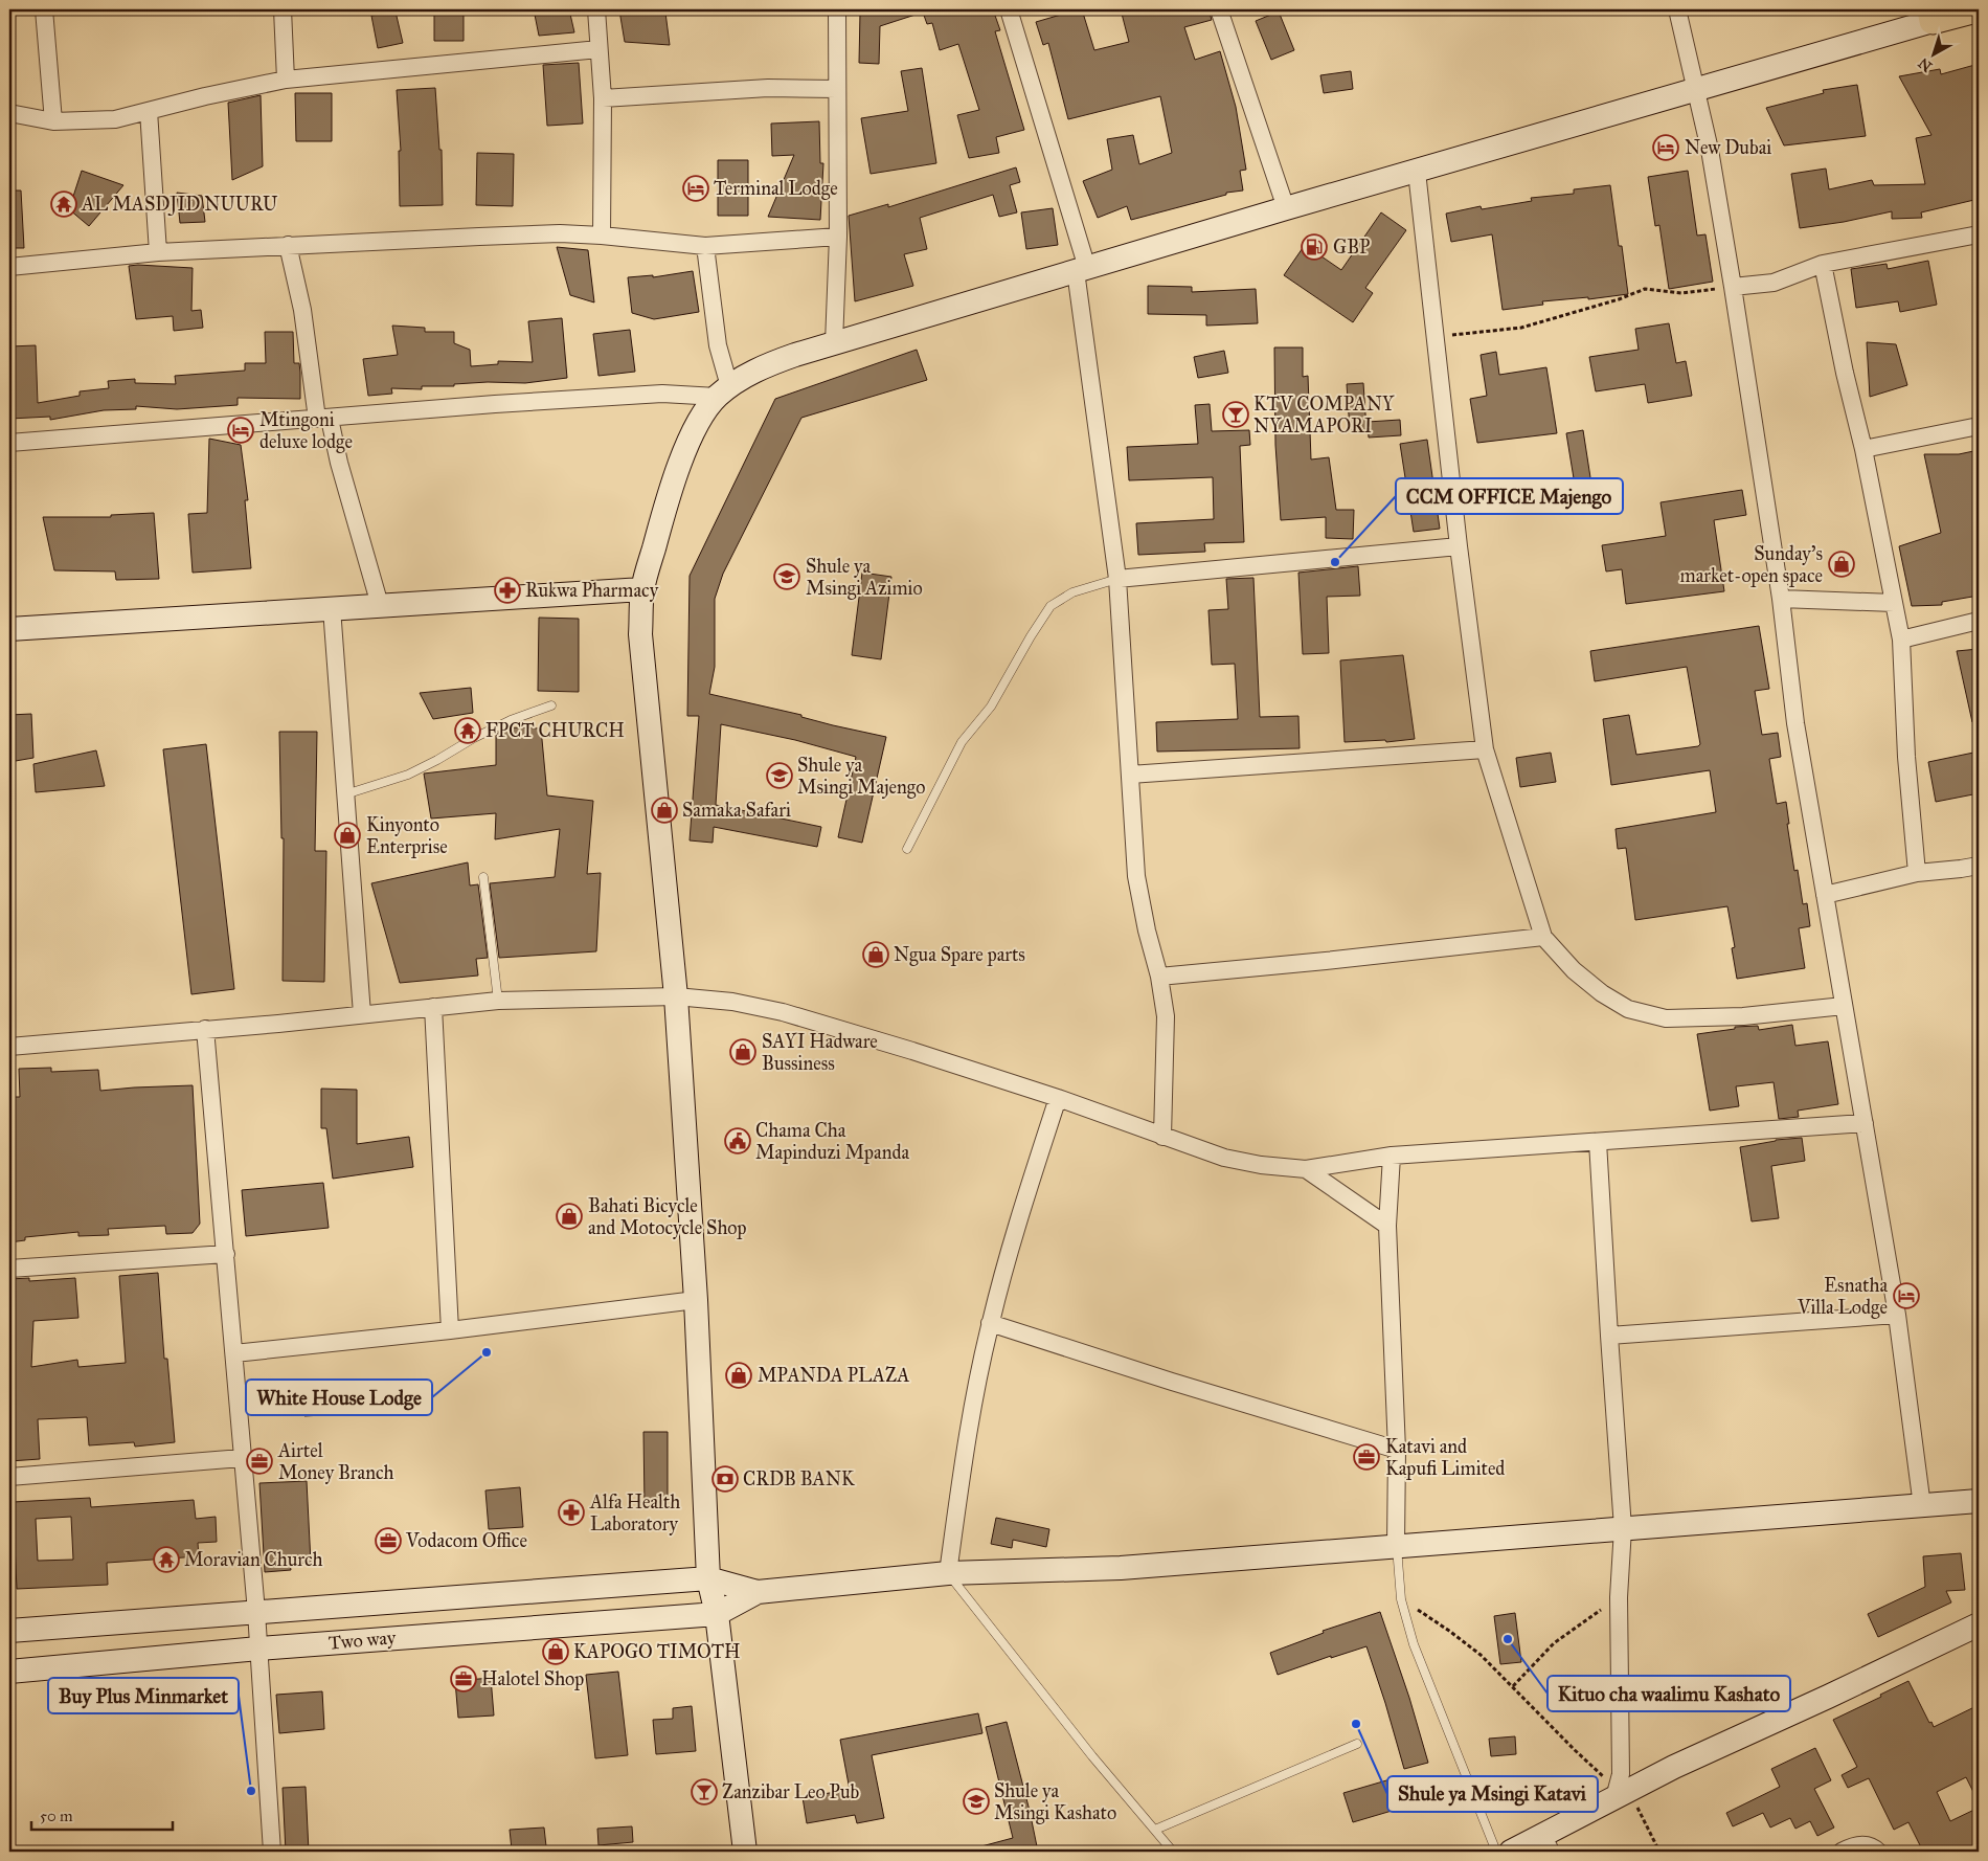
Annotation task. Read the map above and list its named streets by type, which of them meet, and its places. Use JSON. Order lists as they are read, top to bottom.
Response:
{
  "streets": {
    "street": ["Two way"]
  },
  "places": {
    "hotel": [
      "New Dubai",
      "Terminal Lodge",
      "Mtingoni deluxe lodge",
      "Esnatha Villa Lodge"
    ],
    "temple": ["AL MASDJID NUURU", "FPCT CHURCH", "Moravian Church"],
    "fuel station": ["GBP"],
    "bar": ["KTV COMPANY NYAMAPORI", "Zanzibar Leo Pub"],
    "other": [
      "CCM OFFICE Majengo",
      "White House Lodge",
      "Kituo cha waalimu Kashato",
      "Shule ya Msingi Katavi",
      "Buy Plus Minmarket"
    ],
    "shop": [
      "Sunday's market-open space",
      "Samaka Safari",
      "Kinyonto Enterprise",
      "Ngua Spare parts",
      "SAYI Hadware Bussiness",
      "Bahati Bicycle and Motocycle Shop",
      "MPANDA PLAZA",
      "KAPOGO TIMOTH"
    ],
    "school or university": ["Shule ya Msingi Azimio", "Shule ya Msingi Majengo", "Shule ya Msingi Kashato"],
    "pharmacy": ["Rukwa Pharmacy", "Alfa Health Laboratory"],
    "public building": ["Chama Cha Mapinduzi Mpanda"],
    "office": [
      "Katavi and Kapufi Limited",
      "Airtel Money Branch",
      "Vodacom Office",
      "Halotel Shop"
    ],
    "bank": ["CRDB BANK"]
  },
  "scale_bar": "50 m",
  "north": "bottom left"
}
